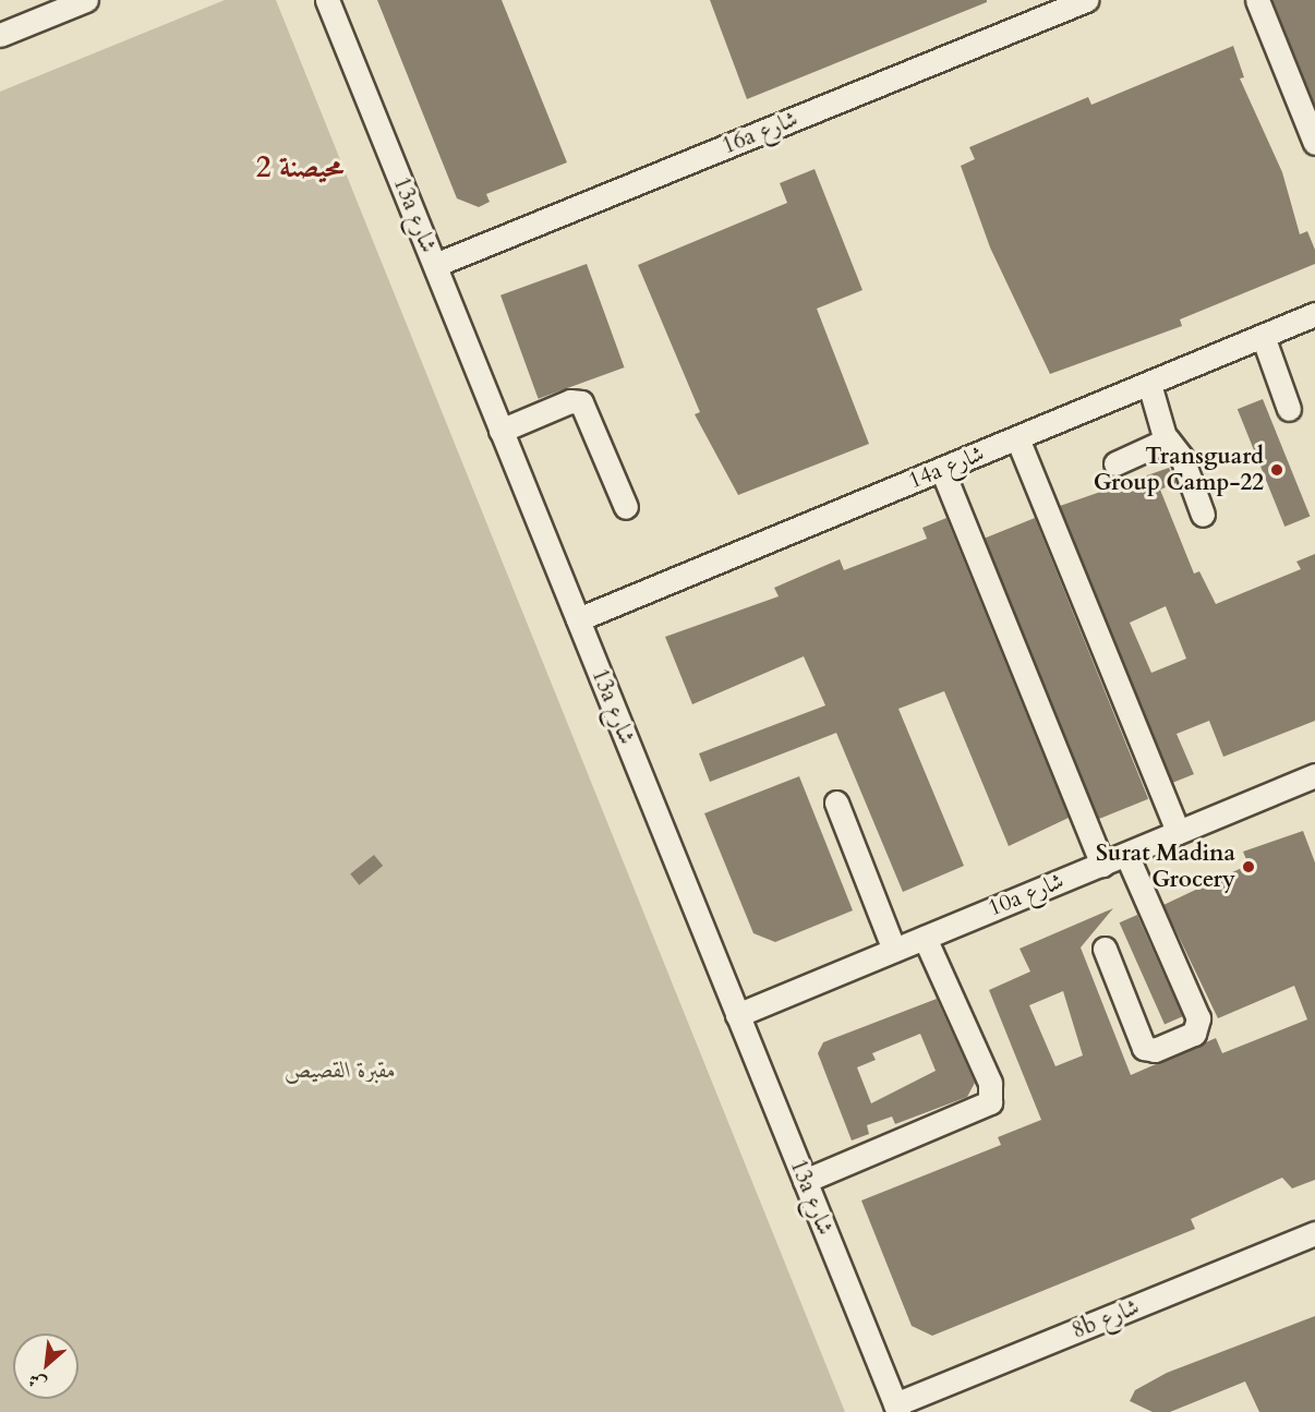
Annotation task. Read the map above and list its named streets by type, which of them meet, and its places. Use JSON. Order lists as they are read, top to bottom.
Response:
{
  "streets": {
    "street": [
      "16a شارع",
      "13a شارع",
      "14a شارع",
      "10a شارع",
      "8b شارع"
    ]
  },
  "crossings": [
    ["16a شارع", "13a شارع"],
    ["13a شارع", "14a شارع"],
    ["13a شارع", "10a شارع"],
    ["13a شارع", "8b شارع"]
  ],
  "districts": ["محيصنة 2"],
  "parks": ["مقبرة القصيص"],
  "places": ["Transguard Group Camp-22", "Surat Madina Grocery"],
  "north": "bottom left"
}
